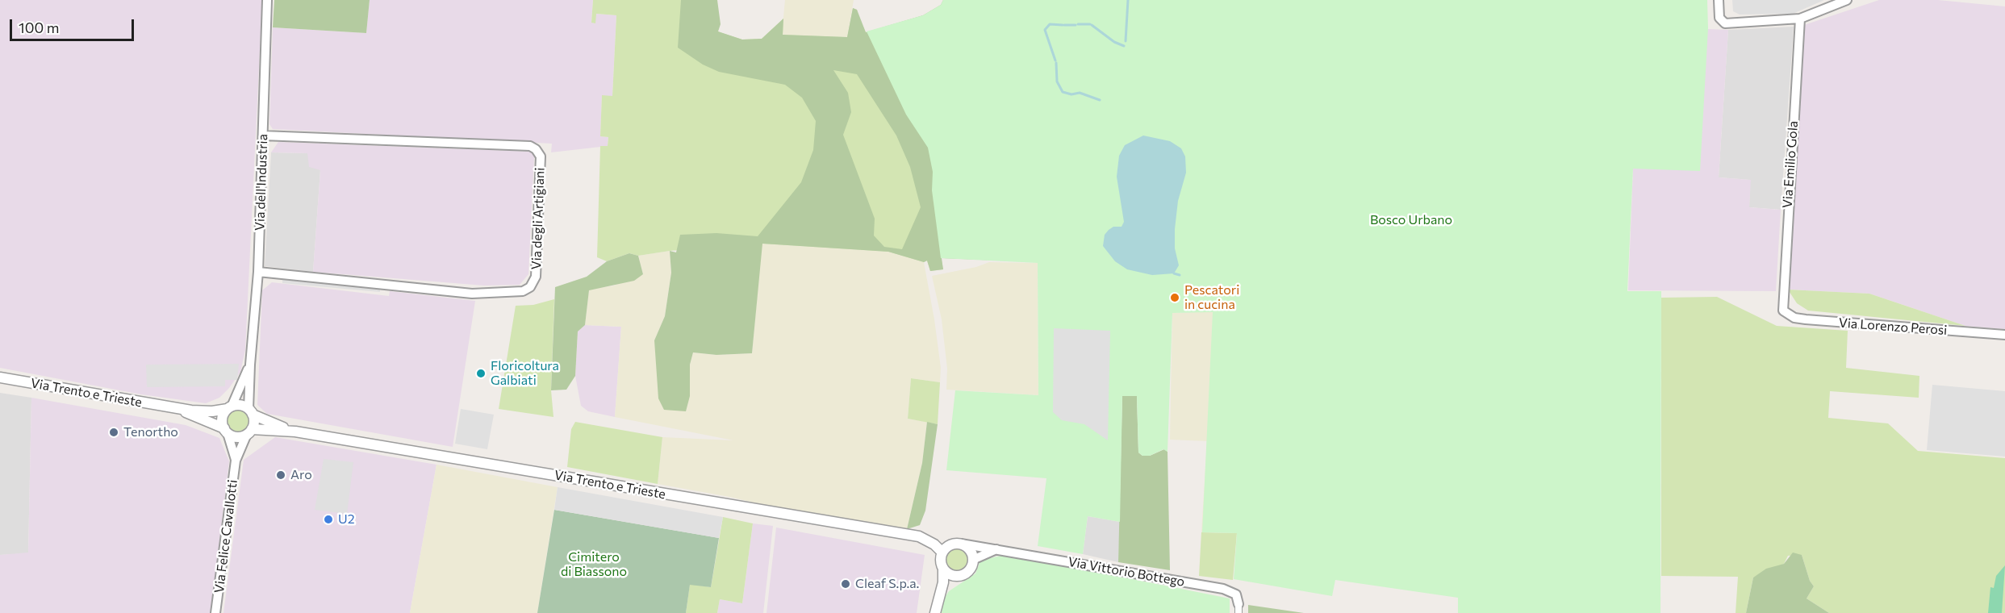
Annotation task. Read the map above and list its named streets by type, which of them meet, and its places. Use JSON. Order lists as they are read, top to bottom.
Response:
{
  "streets": {
    "street": [
      "Via Emilio Gola",
      "Via dell'Industria",
      "Via degli Artigiani",
      "Via Lorenzo Perosi",
      "Via Trento e Trieste",
      "Via Felice Cavallotti",
      "Via Vittorio Bottego"
    ]
  },
  "crossings": [
    ["Via Emilio Gola", "Via Lorenzo Perosi"],
    ["Via dell'Industria", "Via degli Artigiani"],
    ["Via dell'Industria", "Via Trento e Trieste"],
    ["Via dell'Industria", "Via Felice Cavallotti"],
    ["Via Trento e Trieste", "Via Felice Cavallotti"],
    ["Via Trento e Trieste", "Via Vittorio Bottego"]
  ],
  "parks": ["Bosco Urbano", "Cimitero di Biassono"],
  "places": [
    "Pescatori in cucina",
    "Floricoltura Galbiati",
    "Tenortho",
    "Aro",
    "U2",
    "Cleaf S.p.a."
  ],
  "scale_bar": "100 m"
}
